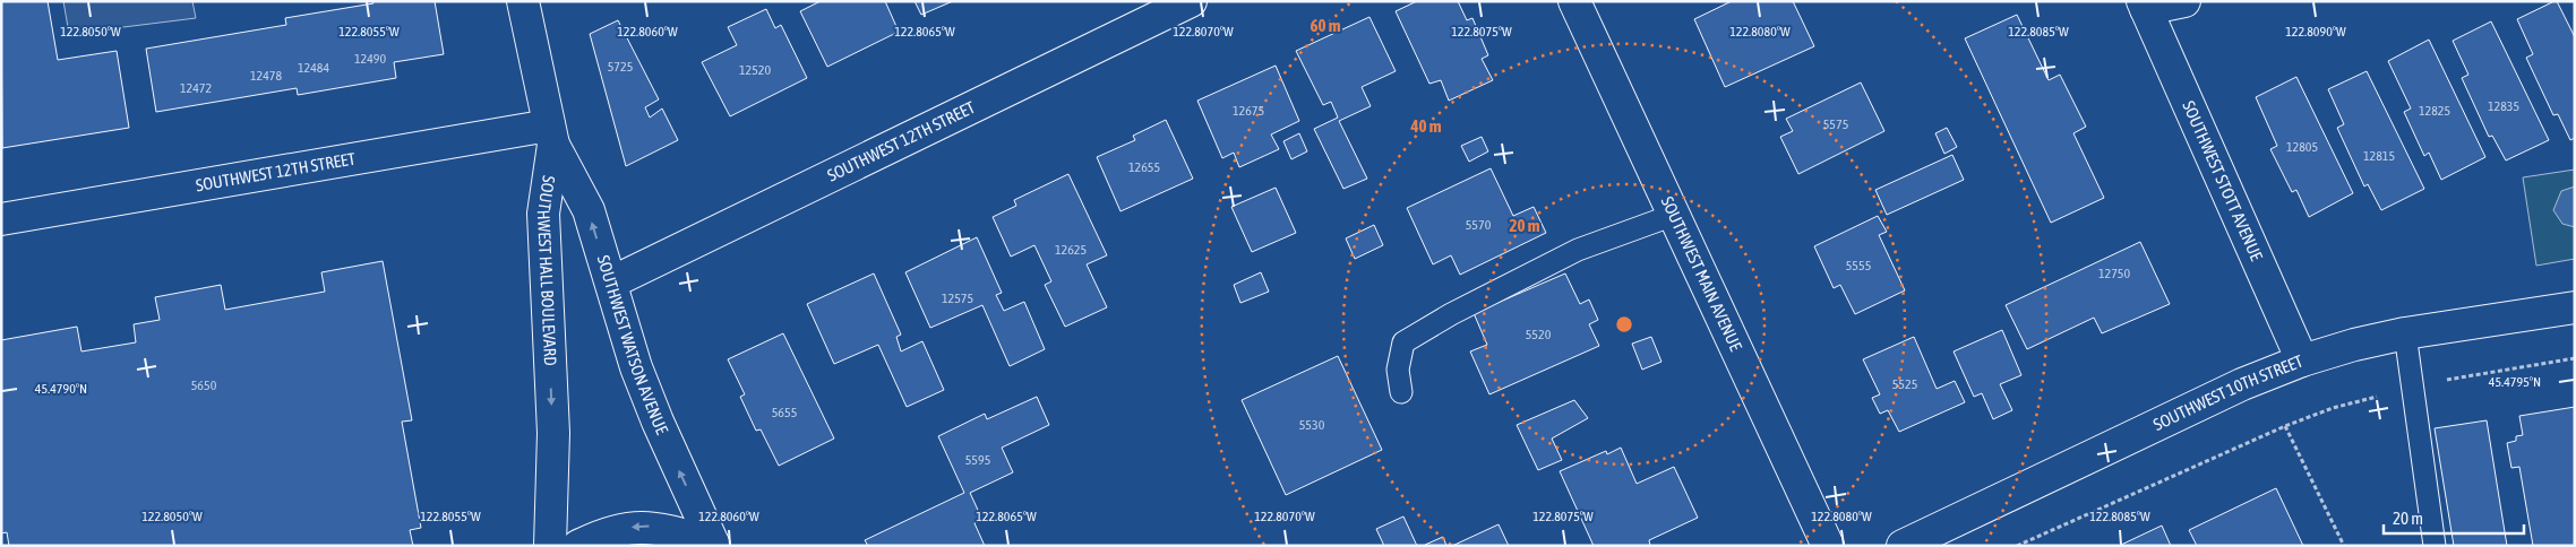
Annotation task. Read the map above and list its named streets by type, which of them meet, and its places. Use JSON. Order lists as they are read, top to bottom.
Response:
{
  "streets": {
    "street": [
      "SOUTHWEST 12TH STREET",
      "SOUTHWEST STOTT AVENUE",
      "SOUTHWEST HALL BOULEVARD",
      "SOUTHWEST MAIN AVENUE",
      "SOUTHWEST WATSON AVENUE",
      "SOUTHWEST 10TH STREET"
    ]
  },
  "crossings": [
    ["SOUTHWEST 12TH STREET", "SOUTHWEST HALL BOULEVARD"],
    ["SOUTHWEST 12TH STREET", "SOUTHWEST WATSON AVENUE"],
    ["SOUTHWEST STOTT AVENUE", "SOUTHWEST 10TH STREET"],
    ["SOUTHWEST HALL BOULEVARD", "SOUTHWEST WATSON AVENUE"]
  ],
  "one_way": ["SOUTHWEST HALL BOULEVARD", "SOUTHWEST WATSON AVENUE"],
  "house_numbers": [
    "12490",
    "5725",
    "12484",
    "12520",
    "12478",
    "12472",
    "12835",
    "12675",
    "12825",
    "5575",
    "12805",
    "12815",
    "12655",
    "5570",
    "12625",
    "5555",
    "12750",
    "12575",
    "5520",
    "5525",
    "5650",
    "5655",
    "5530",
    "5595"
  ],
  "scale_bar": "20 m",
  "coordinates": [
    "122.8050°W",
    "122.8055°W",
    "122.8060°W",
    "122.8065°W",
    "122.8070°W",
    "122.8075°W",
    "122.8080°W",
    "122.8085°W",
    "122.8090°W",
    "45.4795°N",
    "45.4790°N"
  ],
  "rings": ["60 m", "40 m", "20 m"]
}
